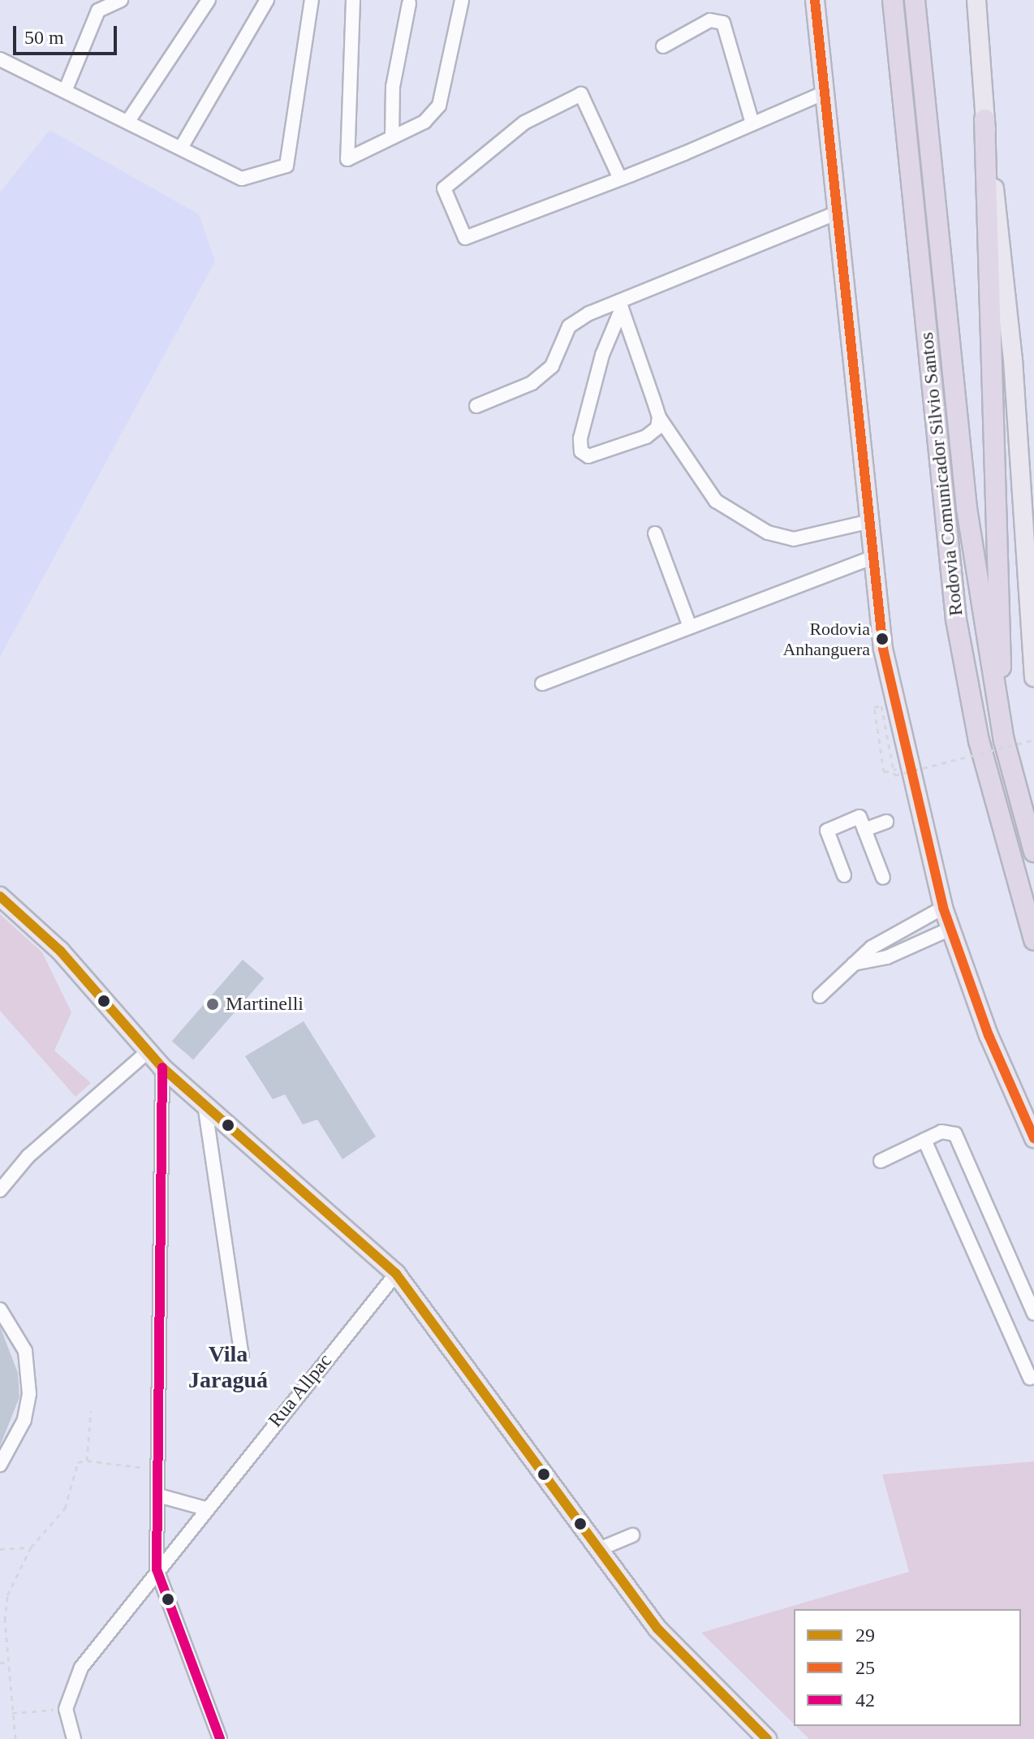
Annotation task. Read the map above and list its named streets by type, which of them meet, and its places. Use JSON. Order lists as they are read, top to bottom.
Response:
{
  "streets": {
    "highway": ["Rodovia Comunicador Silvio Santos"],
    "street": ["Rua Allpac"]
  },
  "districts": ["Vila Jaraguá"],
  "places": ["Rodovia Anhanguera", "Martinelli"],
  "lines": ["transit line 25", "transit line 29", "transit line 42"],
  "legend": ["29", "25", "42"],
  "scale_bar": "50 m"
}
